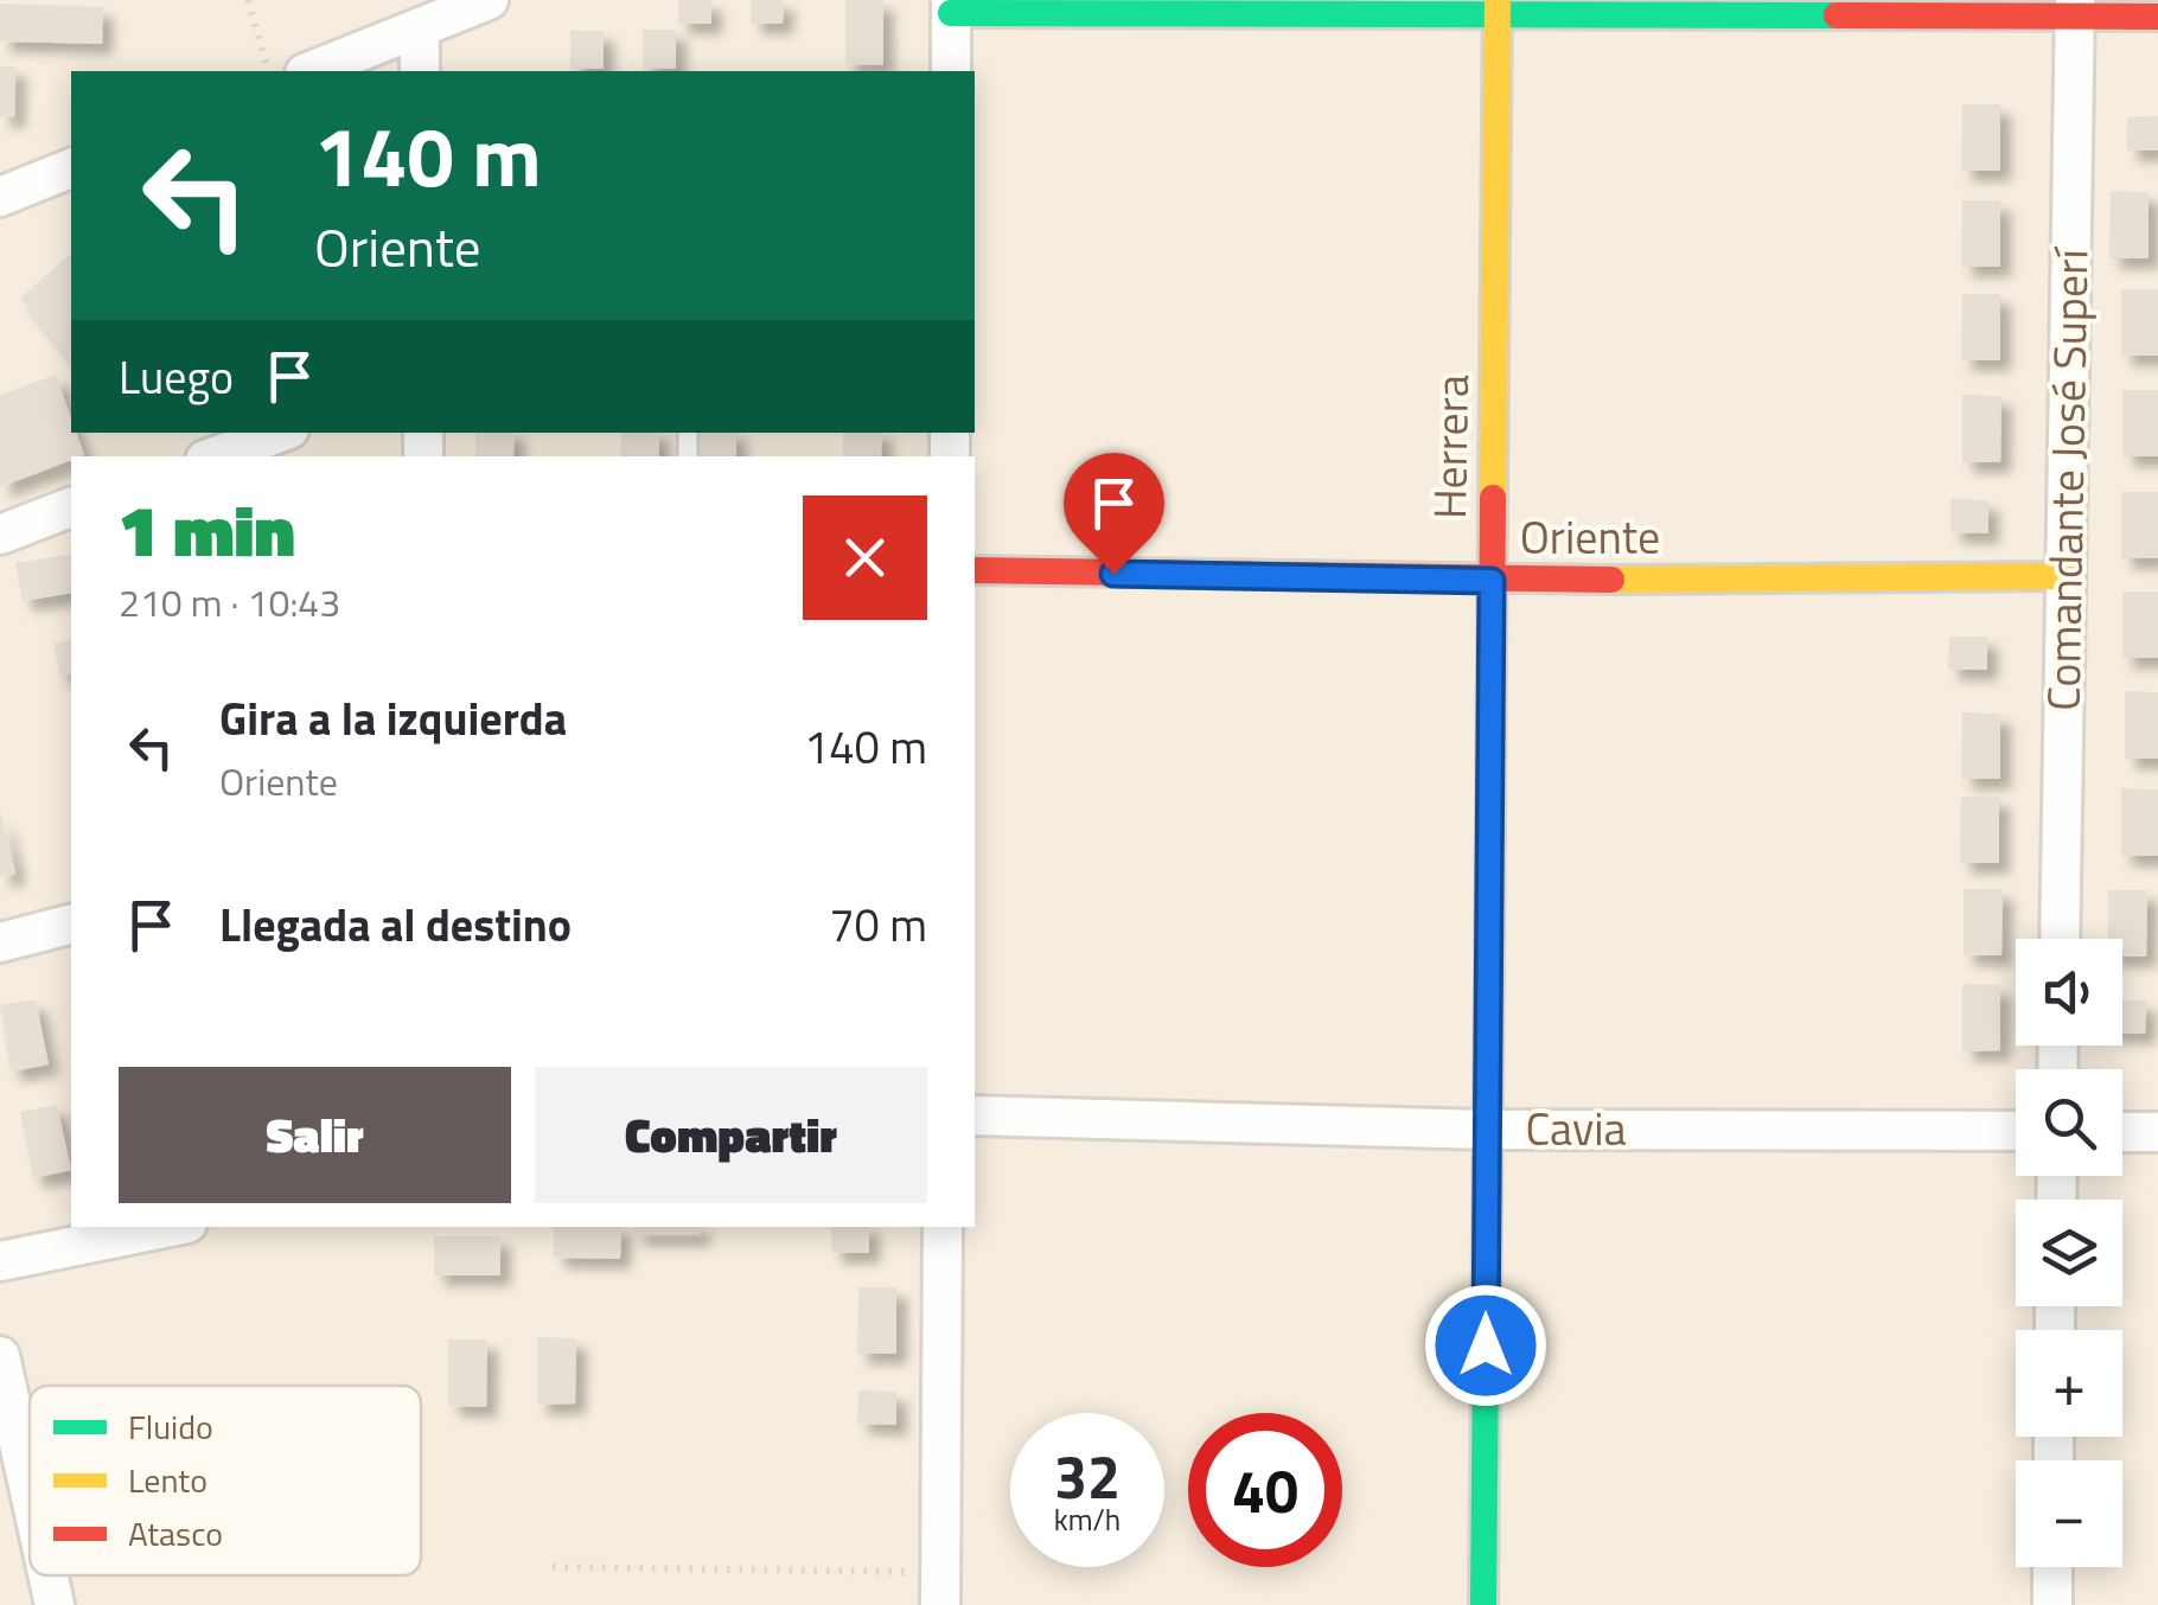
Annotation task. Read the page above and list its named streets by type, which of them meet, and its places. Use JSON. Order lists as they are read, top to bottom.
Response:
{
  "streets": {
    "street": [
      "Herrera",
      "Comandante José Superí",
      "Oriente",
      "Cavia"
    ]
  },
  "crossings": [
    ["Herrera", "Oriente"],
    ["Herrera", "Cavia"],
    ["Comandante José Superí", "Oriente"]
  ],
  "legend": ["Fluido", "Lento", "Atasco"],
  "page": {
    "turn": ["140 m", "Oriente"],
    "then": "Luego",
    "heading": ["1 min", "210 m · 10:43"],
    "list": [
      {
        "name": "Gira a la izquierda",
        "note": "Oriente",
        "value": "140 m"
      },
      {
        "name": "Llegada al destino",
        "value": "70 m"
      }
    ],
    "map_buttons": ["+", "−"],
    "buttons": ["Salir", "Compartir"],
    "speed": "32 km/h",
    "limit": "40"
  }
}
